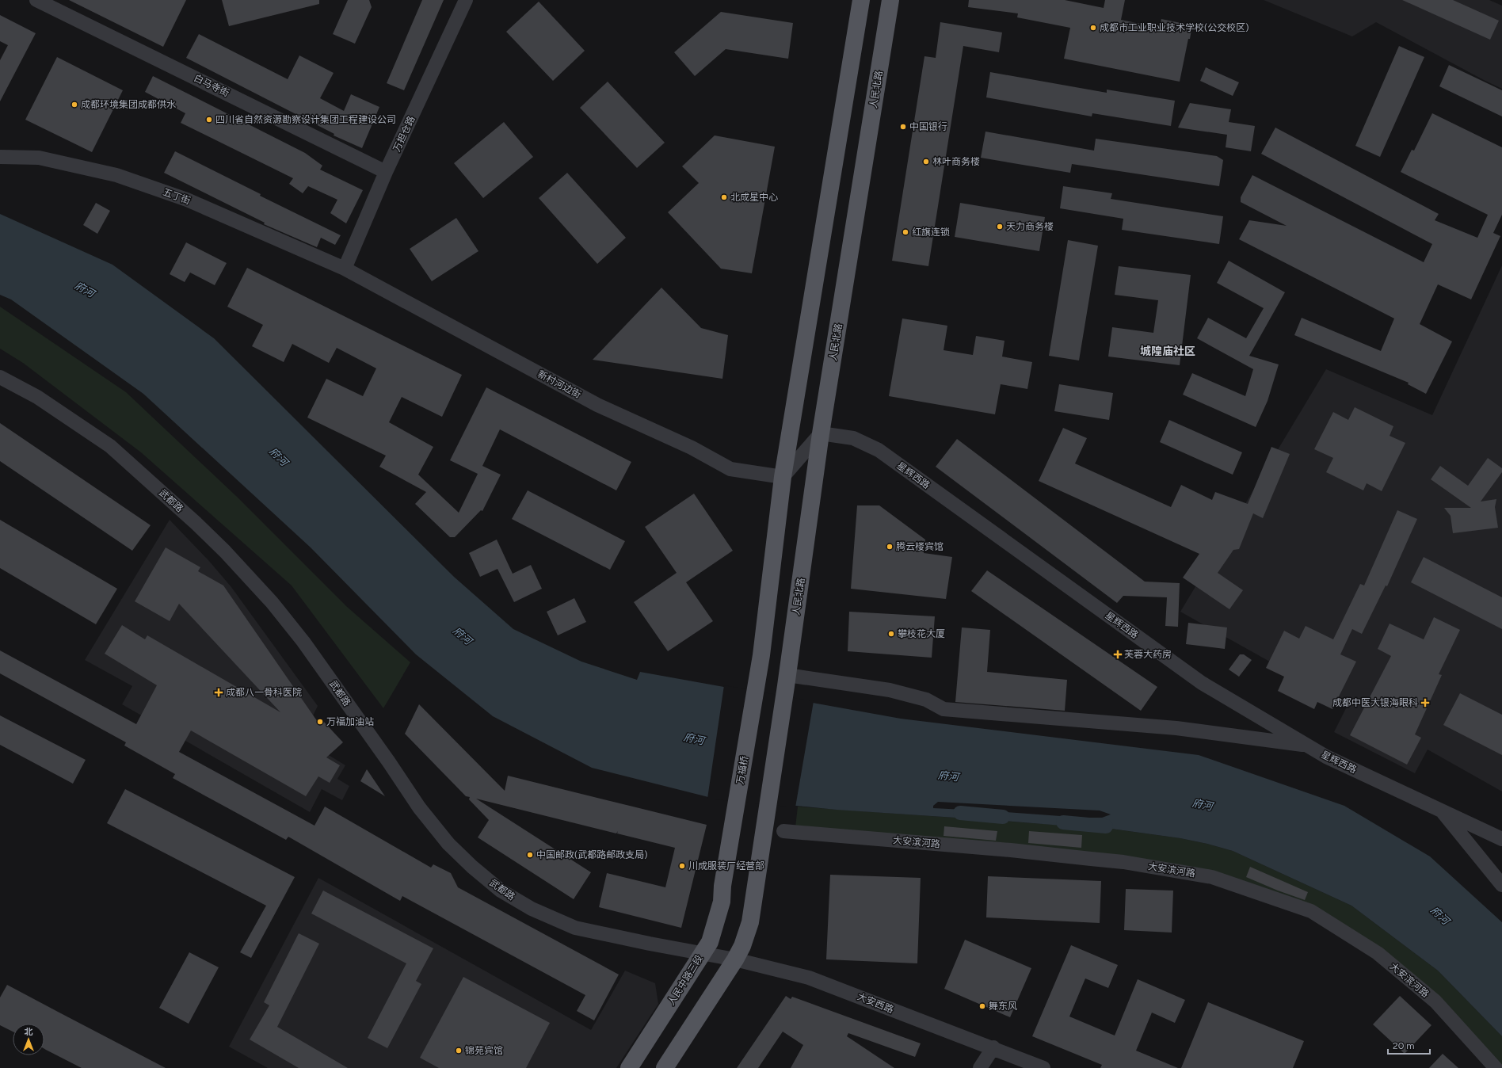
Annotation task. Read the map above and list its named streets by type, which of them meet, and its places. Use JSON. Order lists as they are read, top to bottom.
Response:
{
  "streets": {
    "main road": ["人民北路", "万福桥", "人民中路三段"],
    "street": [
      "白马寺街",
      "万担仓路",
      "五丁街",
      "新村河边街",
      "星辉西路",
      "武都路",
      "大安滨河路",
      "大安西路"
    ]
  },
  "crossings": [
    ["白马寺街", "万担仓路"],
    ["人民北路", "星辉西路"],
    ["万担仓路", "五丁街"],
    ["万担仓路", "新村河边街"],
    ["五丁街", "新村河边街"],
    ["新村河边街", "万福桥"],
    ["武都路", "人民中路三段"],
    ["武都路", "大安西路"],
    ["万福桥", "人民中路三段"],
    ["人民中路三段", "大安西路"]
  ],
  "districts": ["城隍庙社区"],
  "water": ["府河"],
  "places": {
    "other": [
      "成都市工业职业技术学校(公交校区)",
      "成都环境集团成都供水",
      "四川省自然资源勘察设计集团工程建设公司",
      "中国银行",
      "林叶商务楼",
      "北成星中心",
      "天力商务楼",
      "红旗连锁",
      "腾云楼宾馆",
      "攀枝花大厦",
      "万福加油站",
      "中国邮政(武都路邮政支局)",
      "川成服装厂经营部",
      "舞东风",
      "锦苑宾馆"
    ],
    "health": ["芙蓉大药房", "成都八一骨科医院", "成都中医大银海眼科"]
  },
  "scale_bar": "20 m",
  "north": "top"
}
